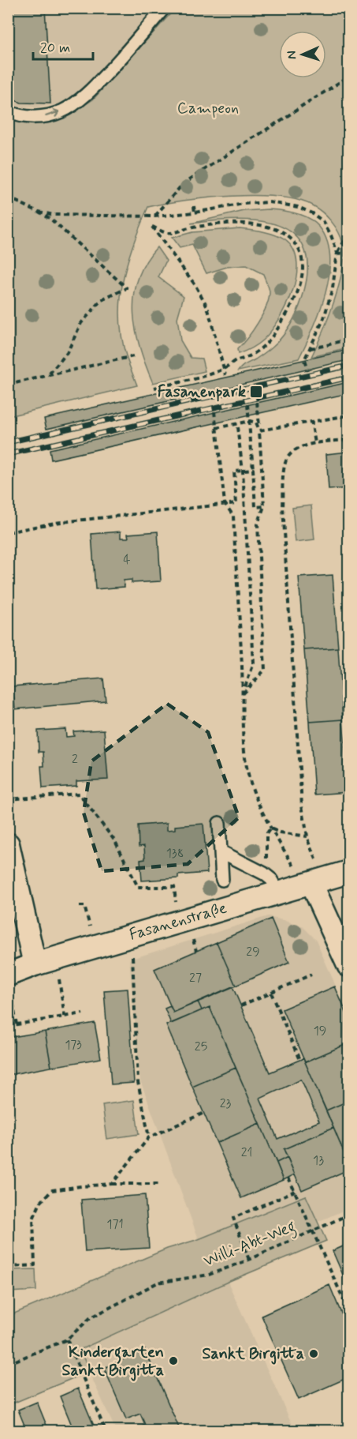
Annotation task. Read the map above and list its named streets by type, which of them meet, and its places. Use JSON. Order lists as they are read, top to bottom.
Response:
{
  "streets": {
    "street": ["Fasanenstraße"],
    "path": ["Willi-Abt-Weg"]
  },
  "parks": ["Campeon"],
  "places": {
    "transit": ["Fasanenpark"],
    "other": ["Sankt Birgitta", "Kindergarten Sankt Birgitta"]
  },
  "house_numbers": [
    "4",
    "2",
    "138",
    "29",
    "27",
    "19",
    "173",
    "25",
    "23",
    "21",
    "13",
    "171"
  ],
  "scale_bar": "20 m",
  "north": "left"
}
